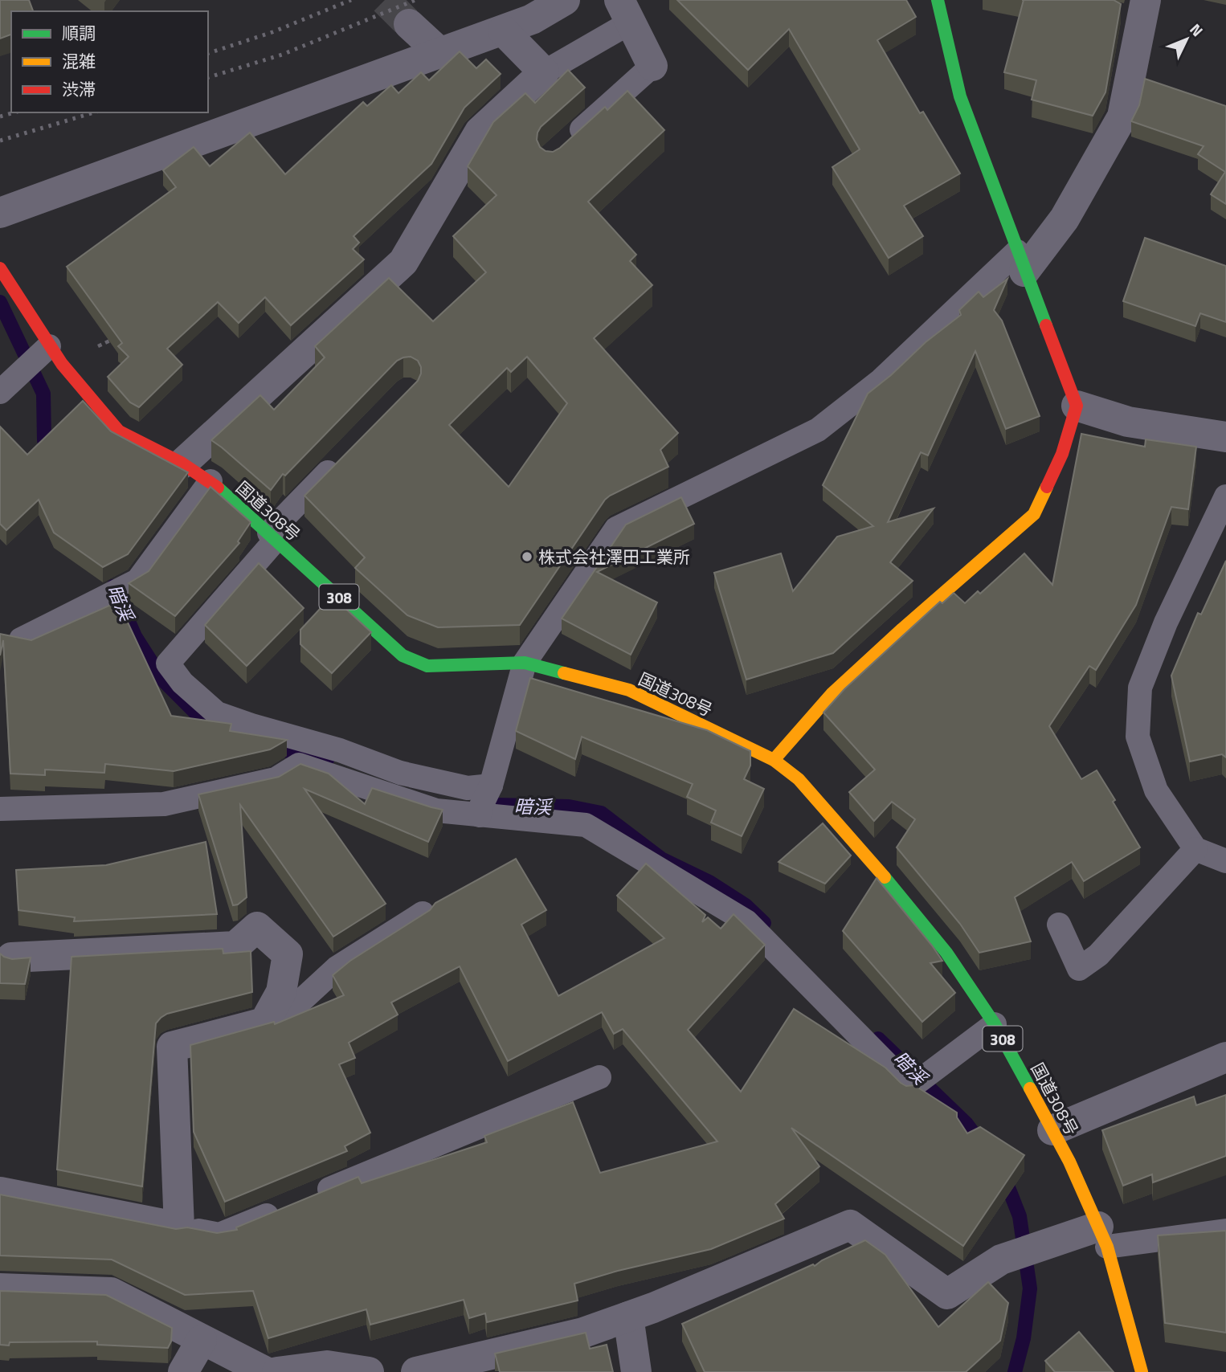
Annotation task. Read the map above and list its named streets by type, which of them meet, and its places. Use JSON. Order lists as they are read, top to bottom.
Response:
{
  "streets": {
    "main road": ["国道308号", "308"]
  },
  "water": ["暗渓"],
  "places": ["株式会社澤田工業所"],
  "legend": ["順調", "混雑", "渋滞"],
  "north": "top right"
}
